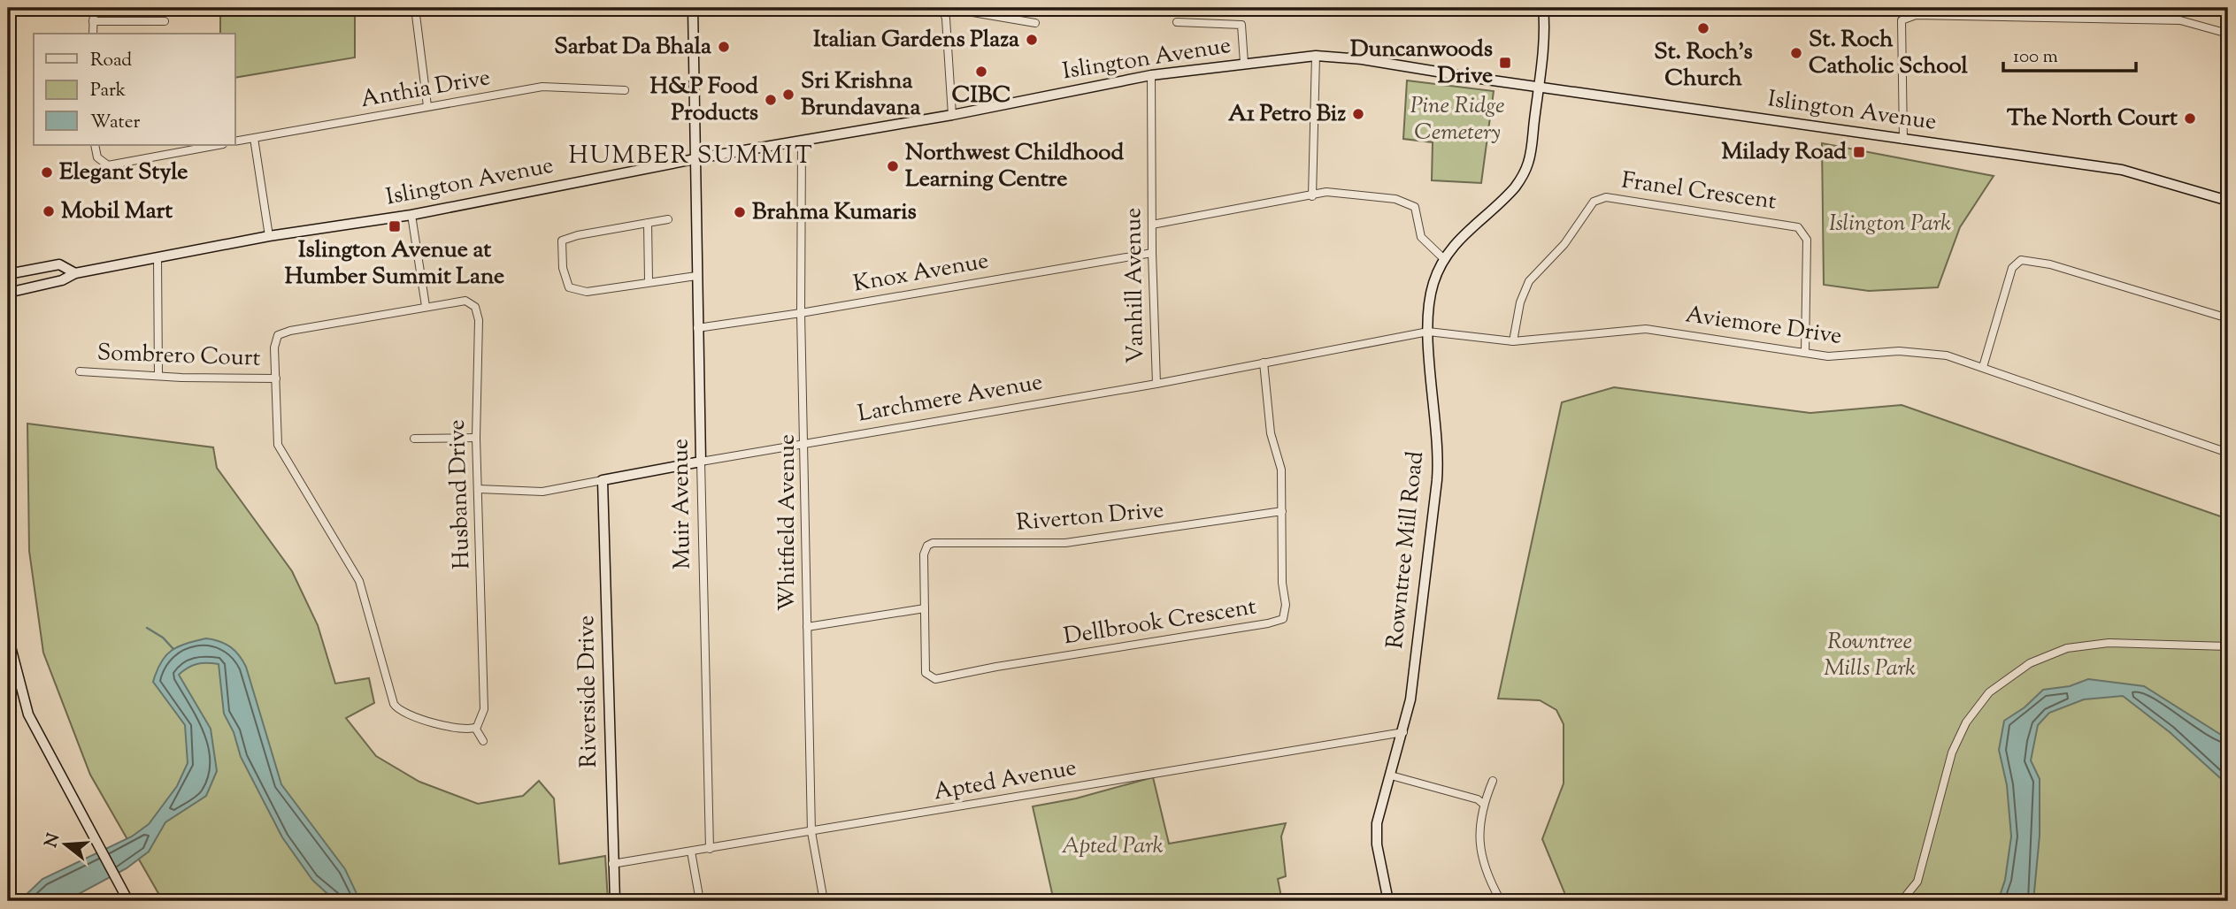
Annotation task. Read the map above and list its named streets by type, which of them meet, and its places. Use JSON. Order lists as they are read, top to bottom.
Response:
{
  "streets": {
    "main road": [
      "Islington Avenue",
      "Larchmere Avenue",
      "Muir Avenue",
      "Rowntree Mill Road",
      "Riverside Drive"
    ],
    "street": [
      "Anthia Drive",
      "Franel Crescent",
      "Knox Avenue",
      "Vanhill Avenue",
      "Aviemore Drive",
      "Sombrero Court",
      "Husband Drive",
      "Riverton Drive",
      "Whitfield Avenue",
      "Dellbrook Crescent",
      "Apted Avenue"
    ]
  },
  "crossings": [
    ["Islington Avenue", "Vanhill Avenue"],
    ["Islington Avenue", "Muir Avenue"],
    ["Islington Avenue", "Whitfield Avenue"],
    ["Islington Avenue", "Rowntree Mill Road"],
    ["Franel Crescent", "Aviemore Drive"],
    ["Knox Avenue", "Vanhill Avenue"],
    ["Knox Avenue", "Muir Avenue"],
    ["Knox Avenue", "Whitfield Avenue"],
    ["Vanhill Avenue", "Larchmere Avenue"],
    ["Aviemore Drive", "Larchmere Avenue"],
    ["Aviemore Drive", "Rowntree Mill Road"],
    ["Larchmere Avenue", "Husband Drive"],
    ["Larchmere Avenue", "Muir Avenue"],
    ["Larchmere Avenue", "Whitfield Avenue"],
    ["Larchmere Avenue", "Rowntree Mill Road"],
    ["Larchmere Avenue", "Dellbrook Crescent"],
    ["Larchmere Avenue", "Riverside Drive"],
    ["Muir Avenue", "Apted Avenue"],
    ["Riverton Drive", "Dellbrook Crescent"],
    ["Whitfield Avenue", "Apted Avenue"],
    ["Rowntree Mill Road", "Apted Avenue"],
    ["Riverside Drive", "Apted Avenue"]
  ],
  "districts": ["HUMBER SUMMIT"],
  "parks": [
    "Pine Ridge Cemetery",
    "Islington Park",
    "Rowntree Mills Park",
    "Apted Park"
  ],
  "places": {
    "other": [
      "St. Roch's Church",
      "Italian Gardens Plaza",
      "Sarbat Da Bhala",
      "St. Roch Catholic School",
      "CIBC",
      "Sri Krishna Brundavana",
      "H&P Food Products",
      "A1 Petro Biz",
      "The North Court",
      "Northwest Childhood Learning Centre",
      "Elegant Style",
      "Mobil Mart",
      "Brahma Kumaris"
    ],
    "transit": ["Duncanwoods Drive", "Milady Road", "Islington Avenue at Humber Summit Lane"]
  },
  "legend": ["Road", "Park", "Water"],
  "scale_bar": "100 m",
  "north": "left"
}
